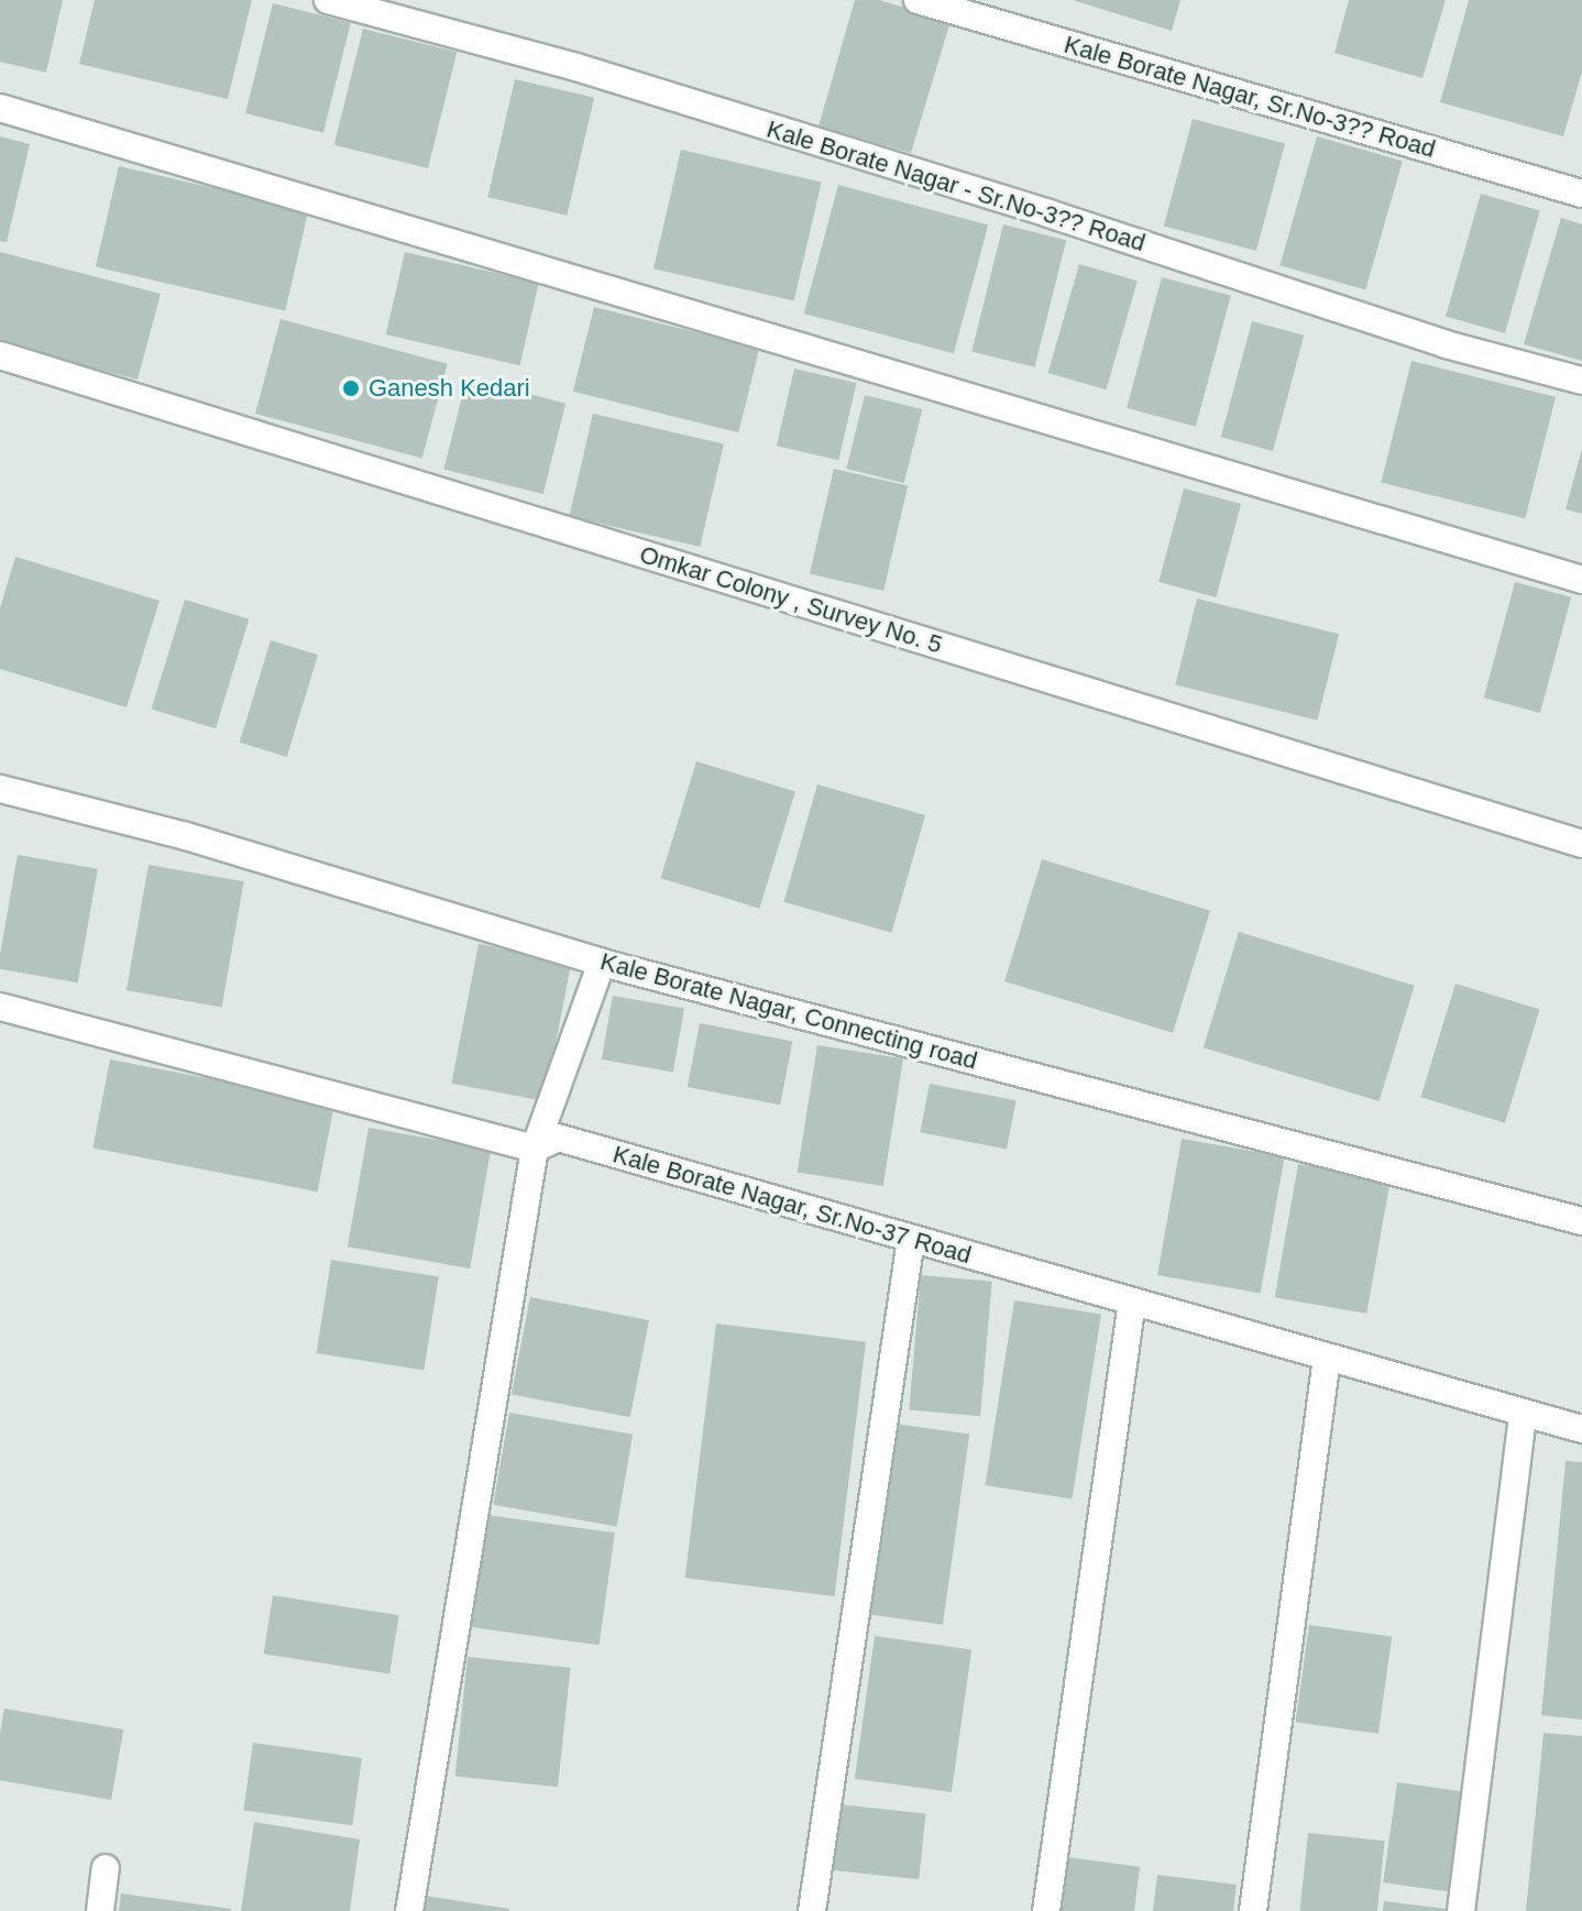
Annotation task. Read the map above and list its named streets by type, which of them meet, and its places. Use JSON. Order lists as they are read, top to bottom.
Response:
{
  "streets": {
    "street": [
      "Kale Borate Nagar, Sr.No-3?? Road",
      "Kale Borate Nagar - Sr.No-3?? Road",
      "Omkar Colony , Survey No. 5",
      "Kale Borate Nagar, Connecting road",
      "Kale Borate Nagar, Sr.No-37 Road"
    ]
  },
  "places": ["Ganesh Kedari"]
}
